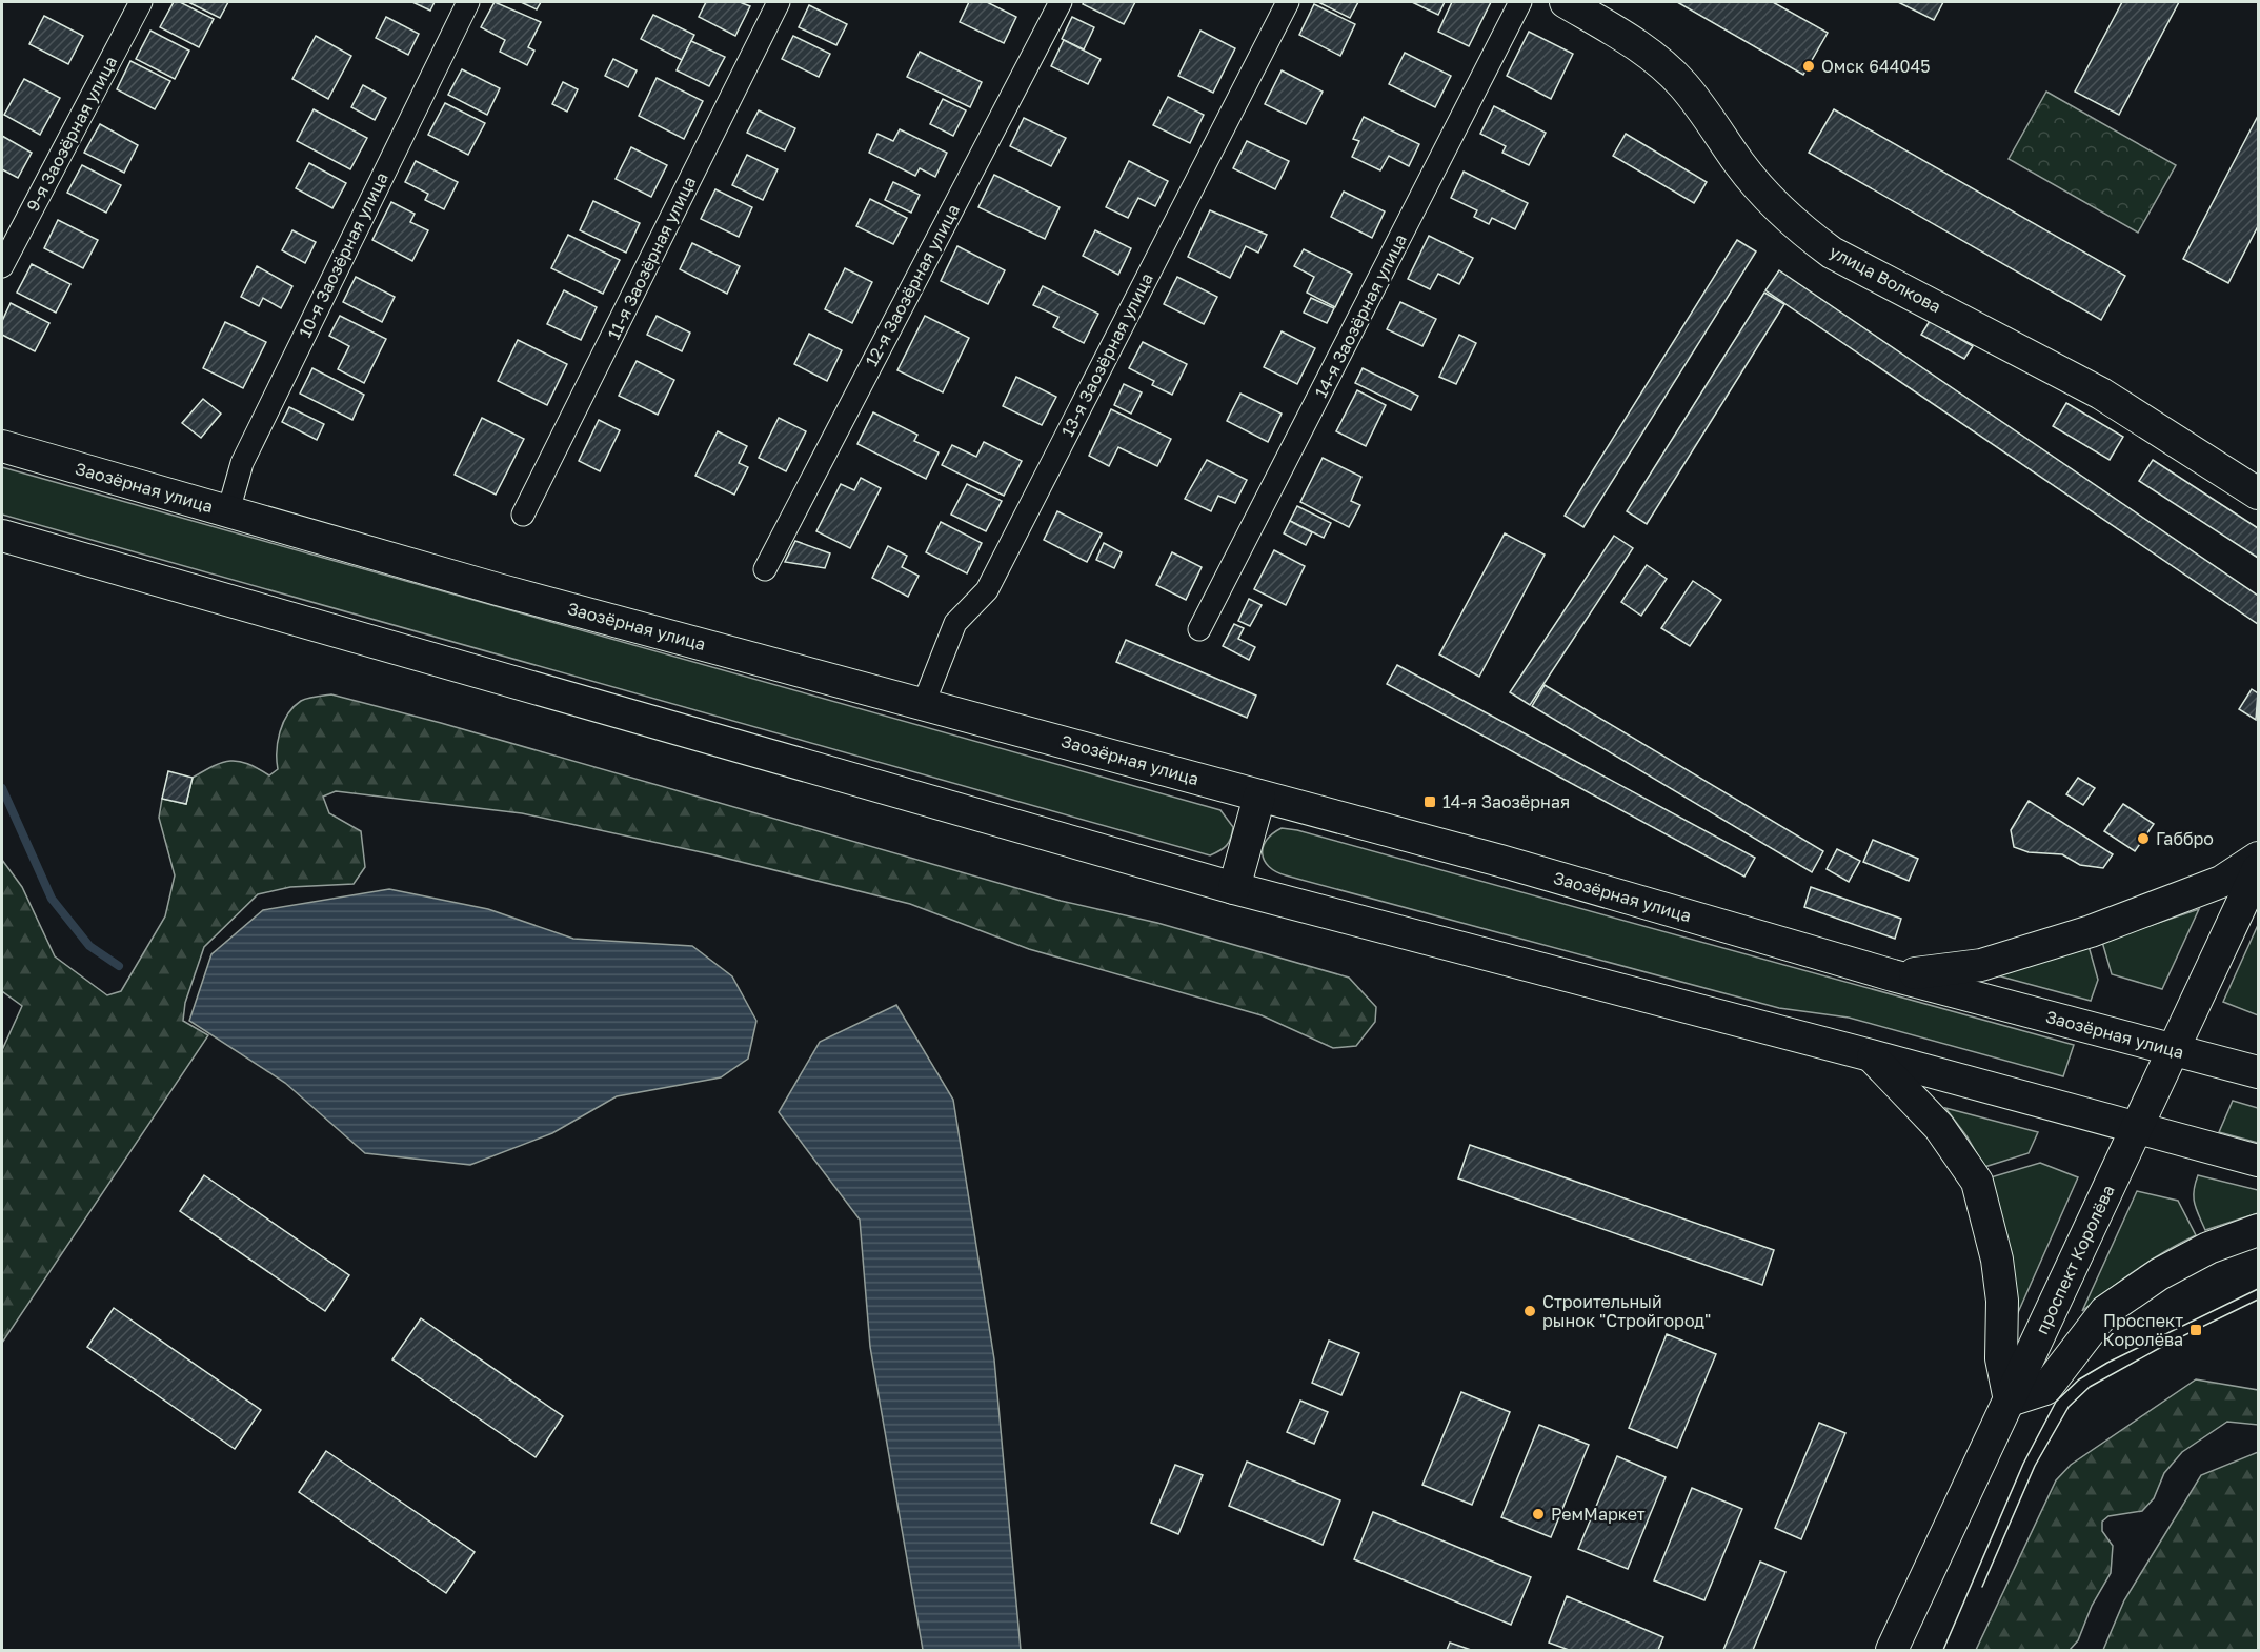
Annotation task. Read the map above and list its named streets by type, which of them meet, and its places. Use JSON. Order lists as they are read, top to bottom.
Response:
{
  "streets": {
    "main road": ["улица Волкова", "Заозёрная улица", "проспект Королёва"],
    "street": [
      "9-я Заозёрная улица",
      "10-я Заозёрная улица",
      "11-я Заозёрная улица",
      "12-я Заозёрная улица",
      "14-я Заозёрная улица",
      "13-я Заозёрная улица"
    ]
  },
  "crossings": [
    ["10-я Заозёрная улица", "Заозёрная улица"],
    ["13-я Заозёрная улица", "Заозёрная улица"],
    ["Заозёрная улица", "проспект Королёва"]
  ],
  "places": {
    "other": [
      "Омск 644045",
      "Габбро",
      "Строительный рынок \"Стройгород\"",
      "РемМаркет"
    ],
    "transit": ["14-я Заозёрная", "Проспект Королёва"]
  }
}
